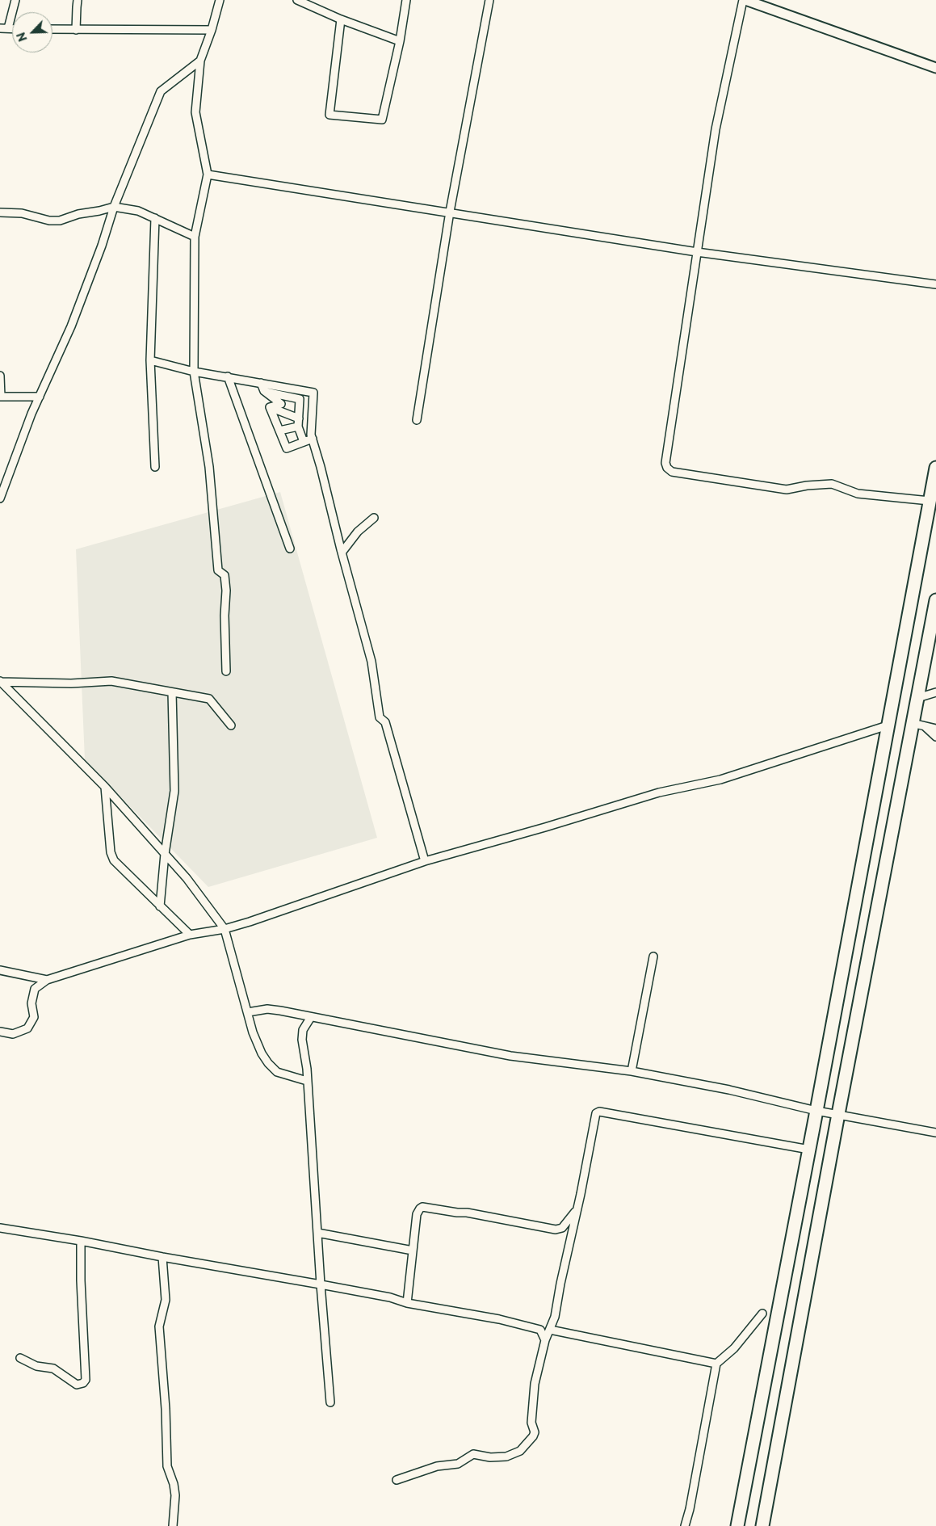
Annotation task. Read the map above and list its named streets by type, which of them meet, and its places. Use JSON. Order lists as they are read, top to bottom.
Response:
{
  "north": "bottom left"
}
